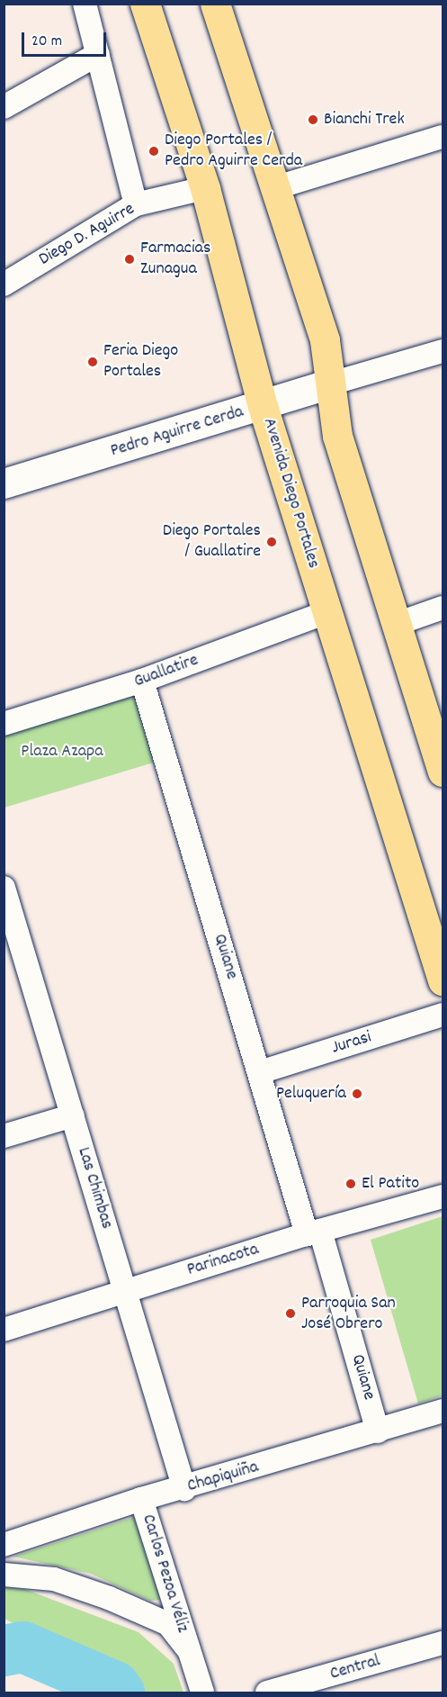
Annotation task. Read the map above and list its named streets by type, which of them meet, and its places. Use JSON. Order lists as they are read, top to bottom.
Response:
{
  "streets": {
    "main road": ["Pedro Aguirre Cerda", "Avenida Diego Portales"],
    "street": [
      "Diego D. Aguirre",
      "Guallatire",
      "Quiane",
      "Jurasi",
      "Las Chimbas",
      "Parinacota",
      "Chapiquiña",
      "Carlos Pezoa Véliz",
      "Central"
    ]
  },
  "crossings": [
    ["Diego D. Aguirre", "Avenida Diego Portales"],
    ["Pedro Aguirre Cerda", "Avenida Diego Portales"],
    ["Avenida Diego Portales", "Guallatire"],
    ["Guallatire", "Quiane"],
    ["Quiane", "Jurasi"],
    ["Quiane", "Parinacota"],
    ["Quiane", "Chapiquiña"],
    ["Las Chimbas", "Parinacota"],
    ["Las Chimbas", "Chapiquiña"],
    ["Chapiquiña", "Carlos Pezoa Véliz"]
  ],
  "parks": ["Plaza Azapa"],
  "places": [
    "Bianchi Trek",
    "Diego Portales / Pedro Aguirre Cerda",
    "Farmacias Zunagua",
    "Feria Diego Portales",
    "Diego Portales / Guallatire",
    "Peluquería",
    "El Patito",
    "Parroquia San José Obrero"
  ],
  "scale_bar": "20 m"
}
